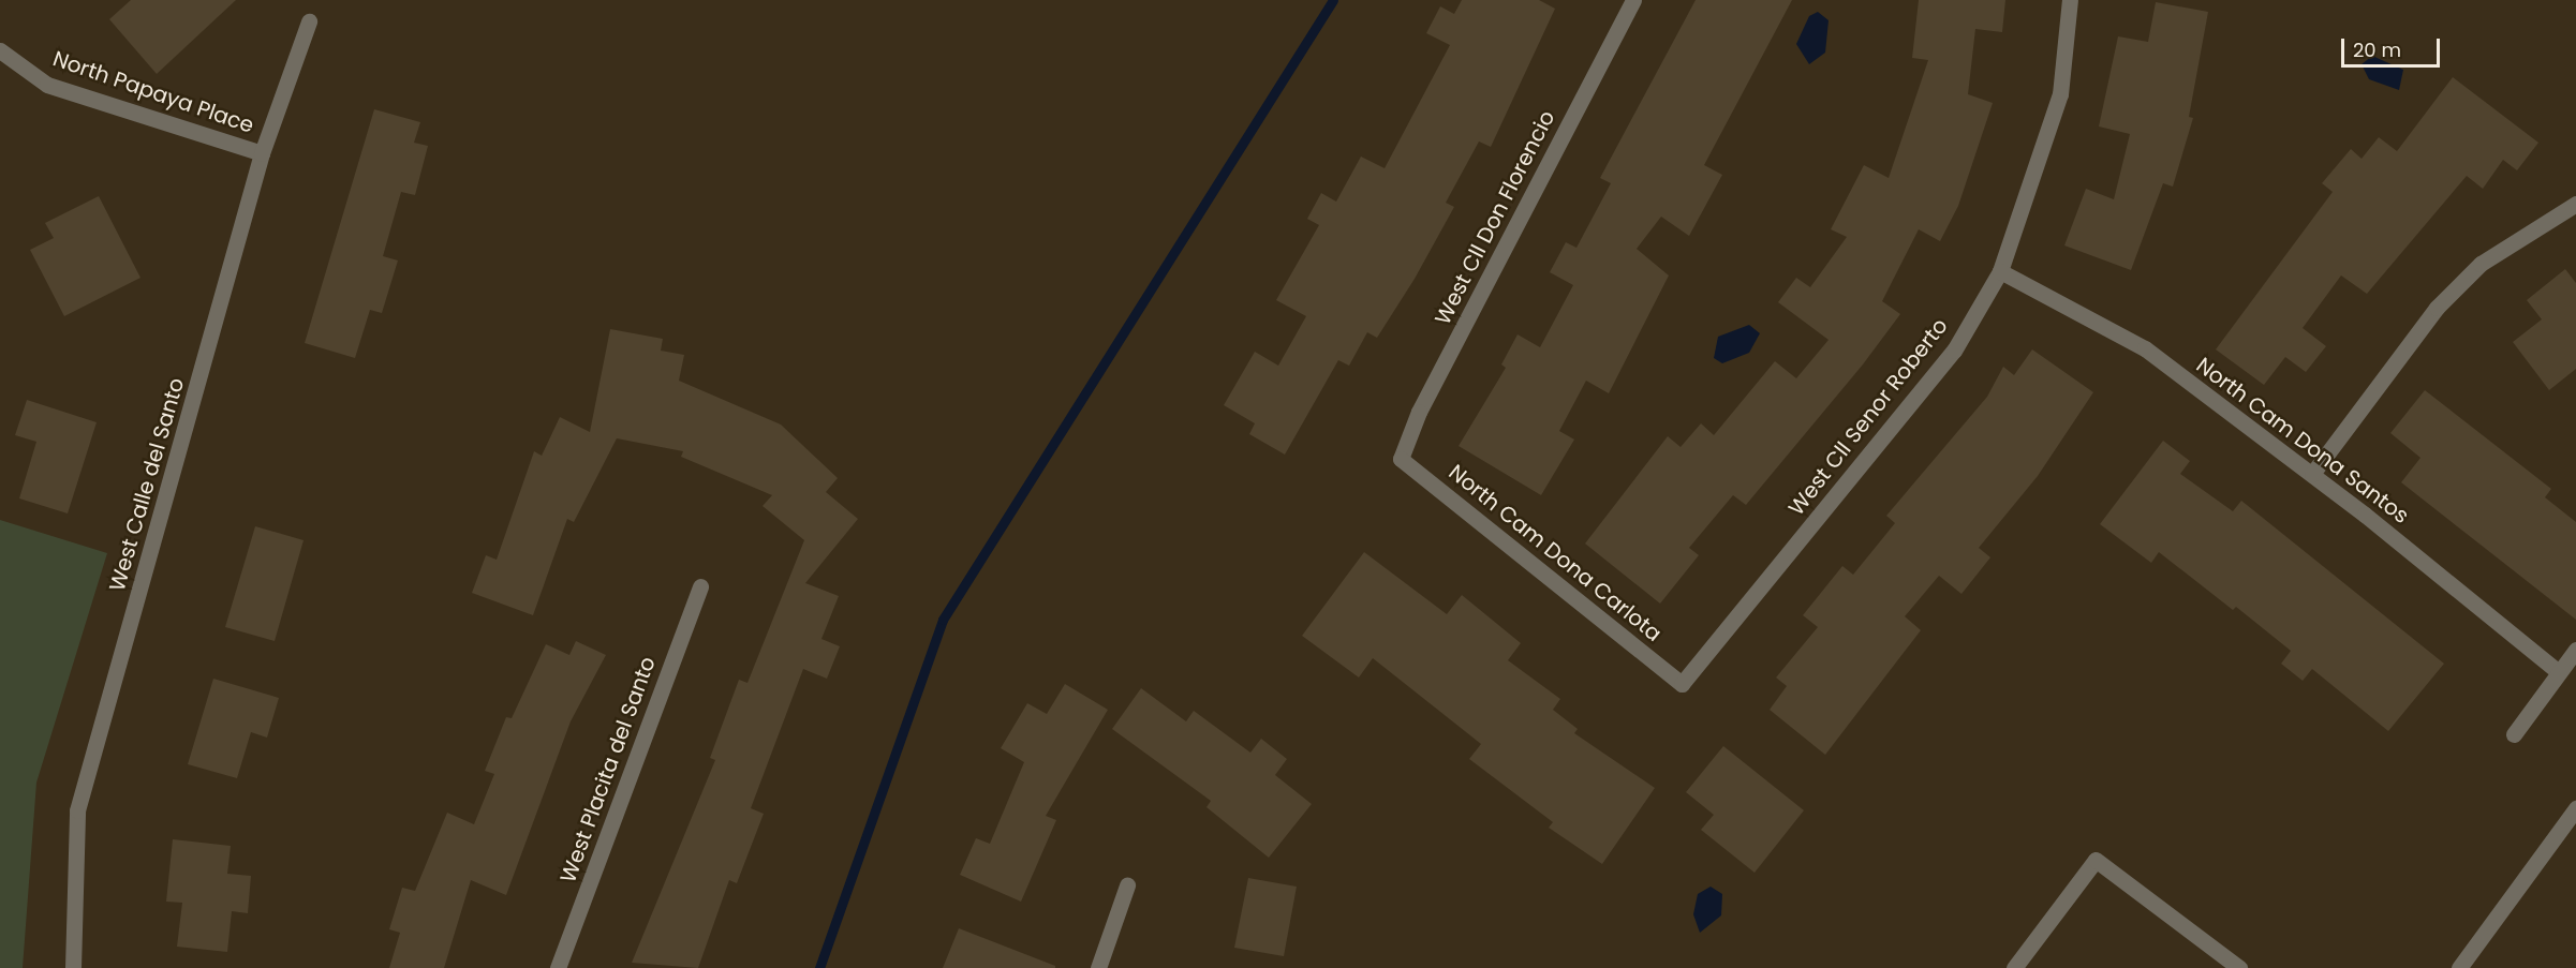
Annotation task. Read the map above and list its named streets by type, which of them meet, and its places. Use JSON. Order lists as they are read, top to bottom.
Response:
{
  "streets": {
    "street": [
      "North Papaya Place",
      "West Cll Don Florencio",
      "West Cll Senor Roberto",
      "North Cam Dona Santos",
      "West Calle del Santo",
      "North Cam Dona Carlota",
      "West Placita del Santo"
    ]
  },
  "crossings": [
    ["North Papaya Place", "West Calle del Santo"],
    ["West Cll Don Florencio", "North Cam Dona Carlota"],
    ["West Cll Senor Roberto", "North Cam Dona Santos"],
    ["West Cll Senor Roberto", "North Cam Dona Carlota"]
  ],
  "scale_bar": "20 m"
}
